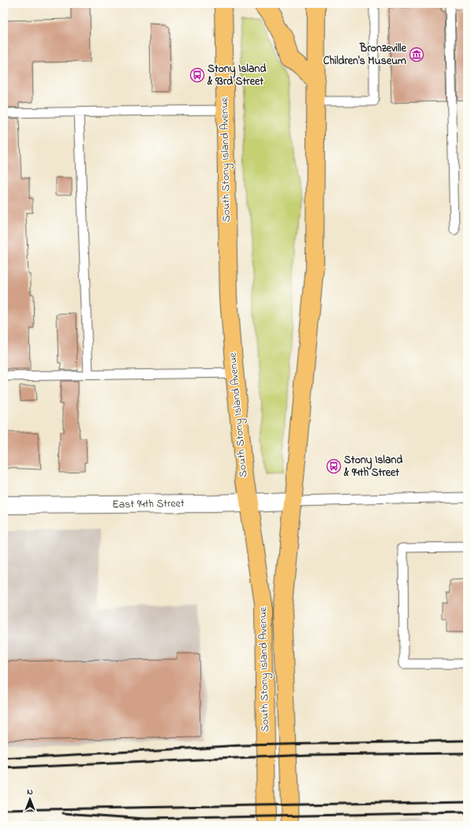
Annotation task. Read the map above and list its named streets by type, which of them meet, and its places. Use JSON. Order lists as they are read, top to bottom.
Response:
{
  "streets": {
    "highway": ["South Stony Island Avenue"],
    "street": ["East 94th Street"]
  },
  "crossings": [
    ["South Stony Island Avenue", "East 94th Street"]
  ],
  "places": {
    "museum": ["Bronzeville Children's Museum"],
    "bus stop": ["Stony Island & 93rd Street", "Stony Island & 94th Street"]
  },
  "north": "top"
}
